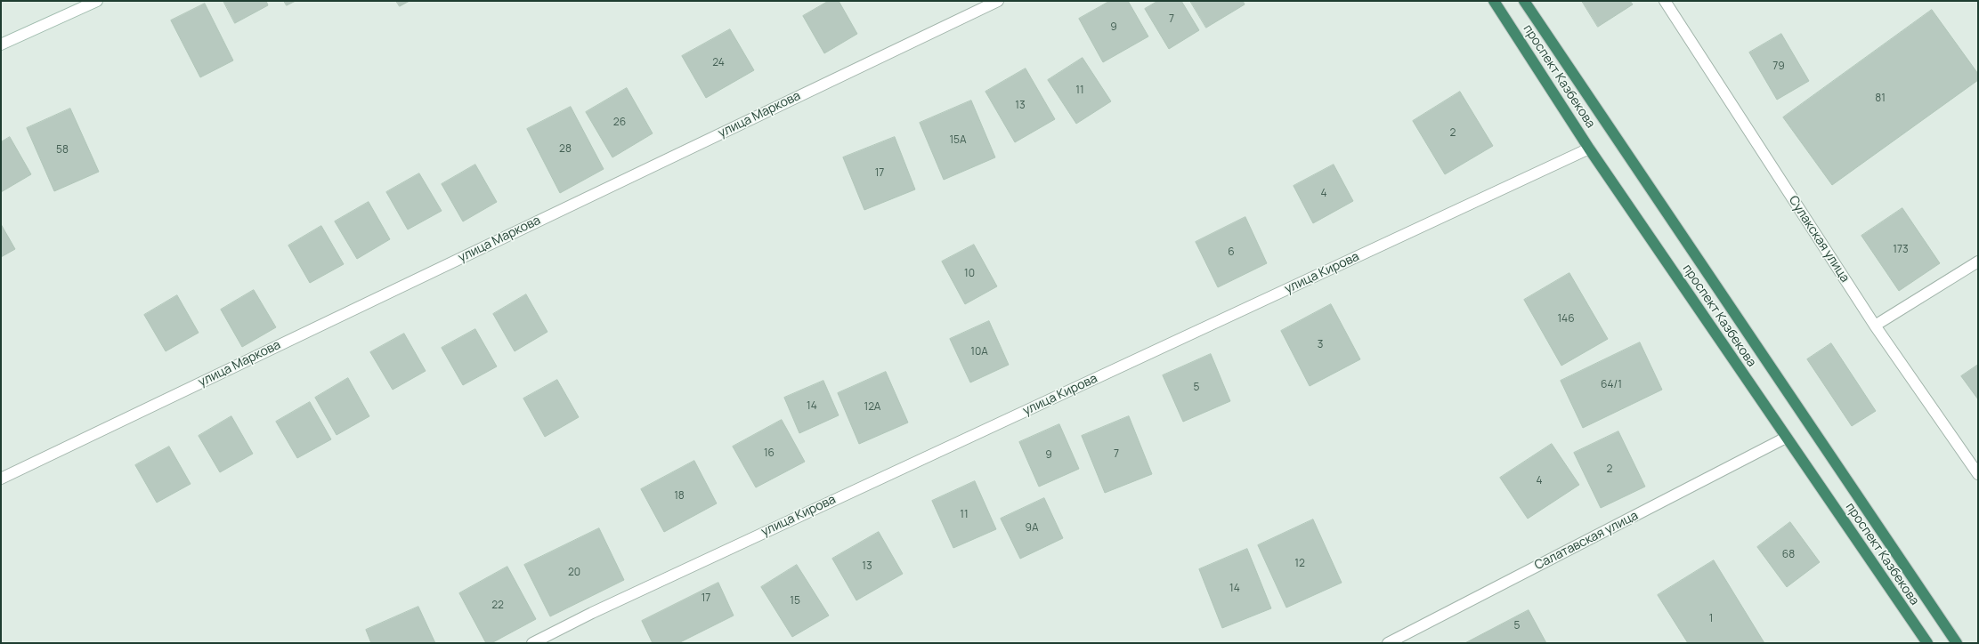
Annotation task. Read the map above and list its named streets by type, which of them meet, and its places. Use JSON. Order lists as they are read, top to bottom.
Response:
{
  "streets": {
    "highway": ["проспект Казбекова"],
    "street": [
      "улица Маркова",
      "Сулакская улица",
      "улица Кирова",
      "Салатавская улица"
    ]
  },
  "crossings": [
    ["проспект Казбекова", "улица Кирова"],
    ["проспект Казбекова", "Салатавская улица"]
  ],
  "house_numbers": [
    "7",
    "9",
    "24",
    "79",
    "11",
    "81",
    "13",
    "26",
    "2",
    "15А",
    "28",
    "58",
    "17",
    "4",
    "173",
    "6",
    "10",
    "146",
    "3",
    "10А",
    "64/1",
    "5",
    "14",
    "12А",
    "16",
    "7",
    "9",
    "2",
    "4",
    "18",
    "11",
    "9А",
    "68",
    "12",
    "13",
    "20",
    "14",
    "17",
    "15",
    "22",
    "1",
    "5"
  ]
}
